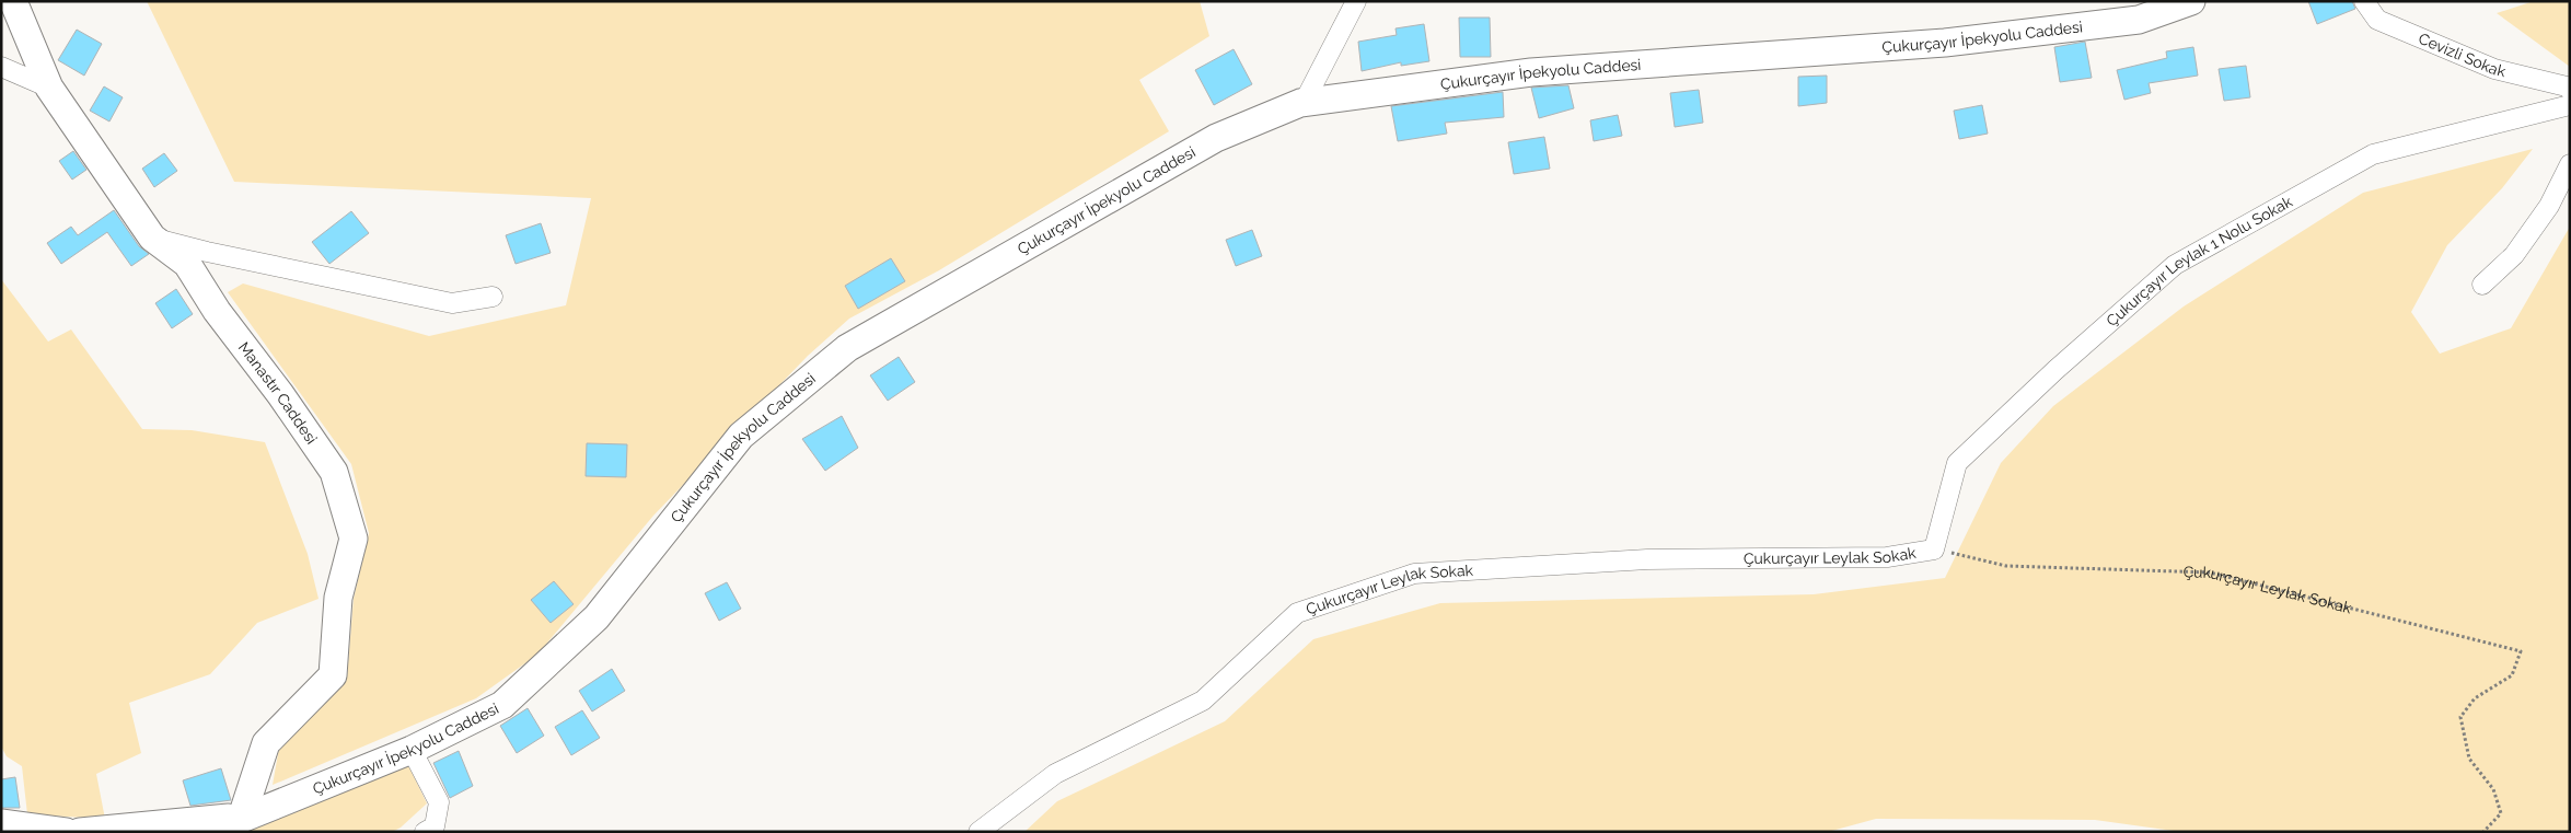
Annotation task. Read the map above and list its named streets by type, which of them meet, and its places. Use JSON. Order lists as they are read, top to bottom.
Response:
{
  "streets": {
    "street": [
      "Çukurçayır İpekyolu Caddesi",
      "Cevizli Sokak",
      "Çukurçayır Leylak 1 Nolu Sokak",
      "Manastır Caddesi",
      "Çukurçayır Leylak Sokak"
    ]
  },
  "crossings": [
    ["Çukurçayır İpekyolu Caddesi", "Manastır Caddesi"],
    ["Çukurçayır Leylak 1 Nolu Sokak", "Çukurçayır Leylak Sokak"]
  ]
}
